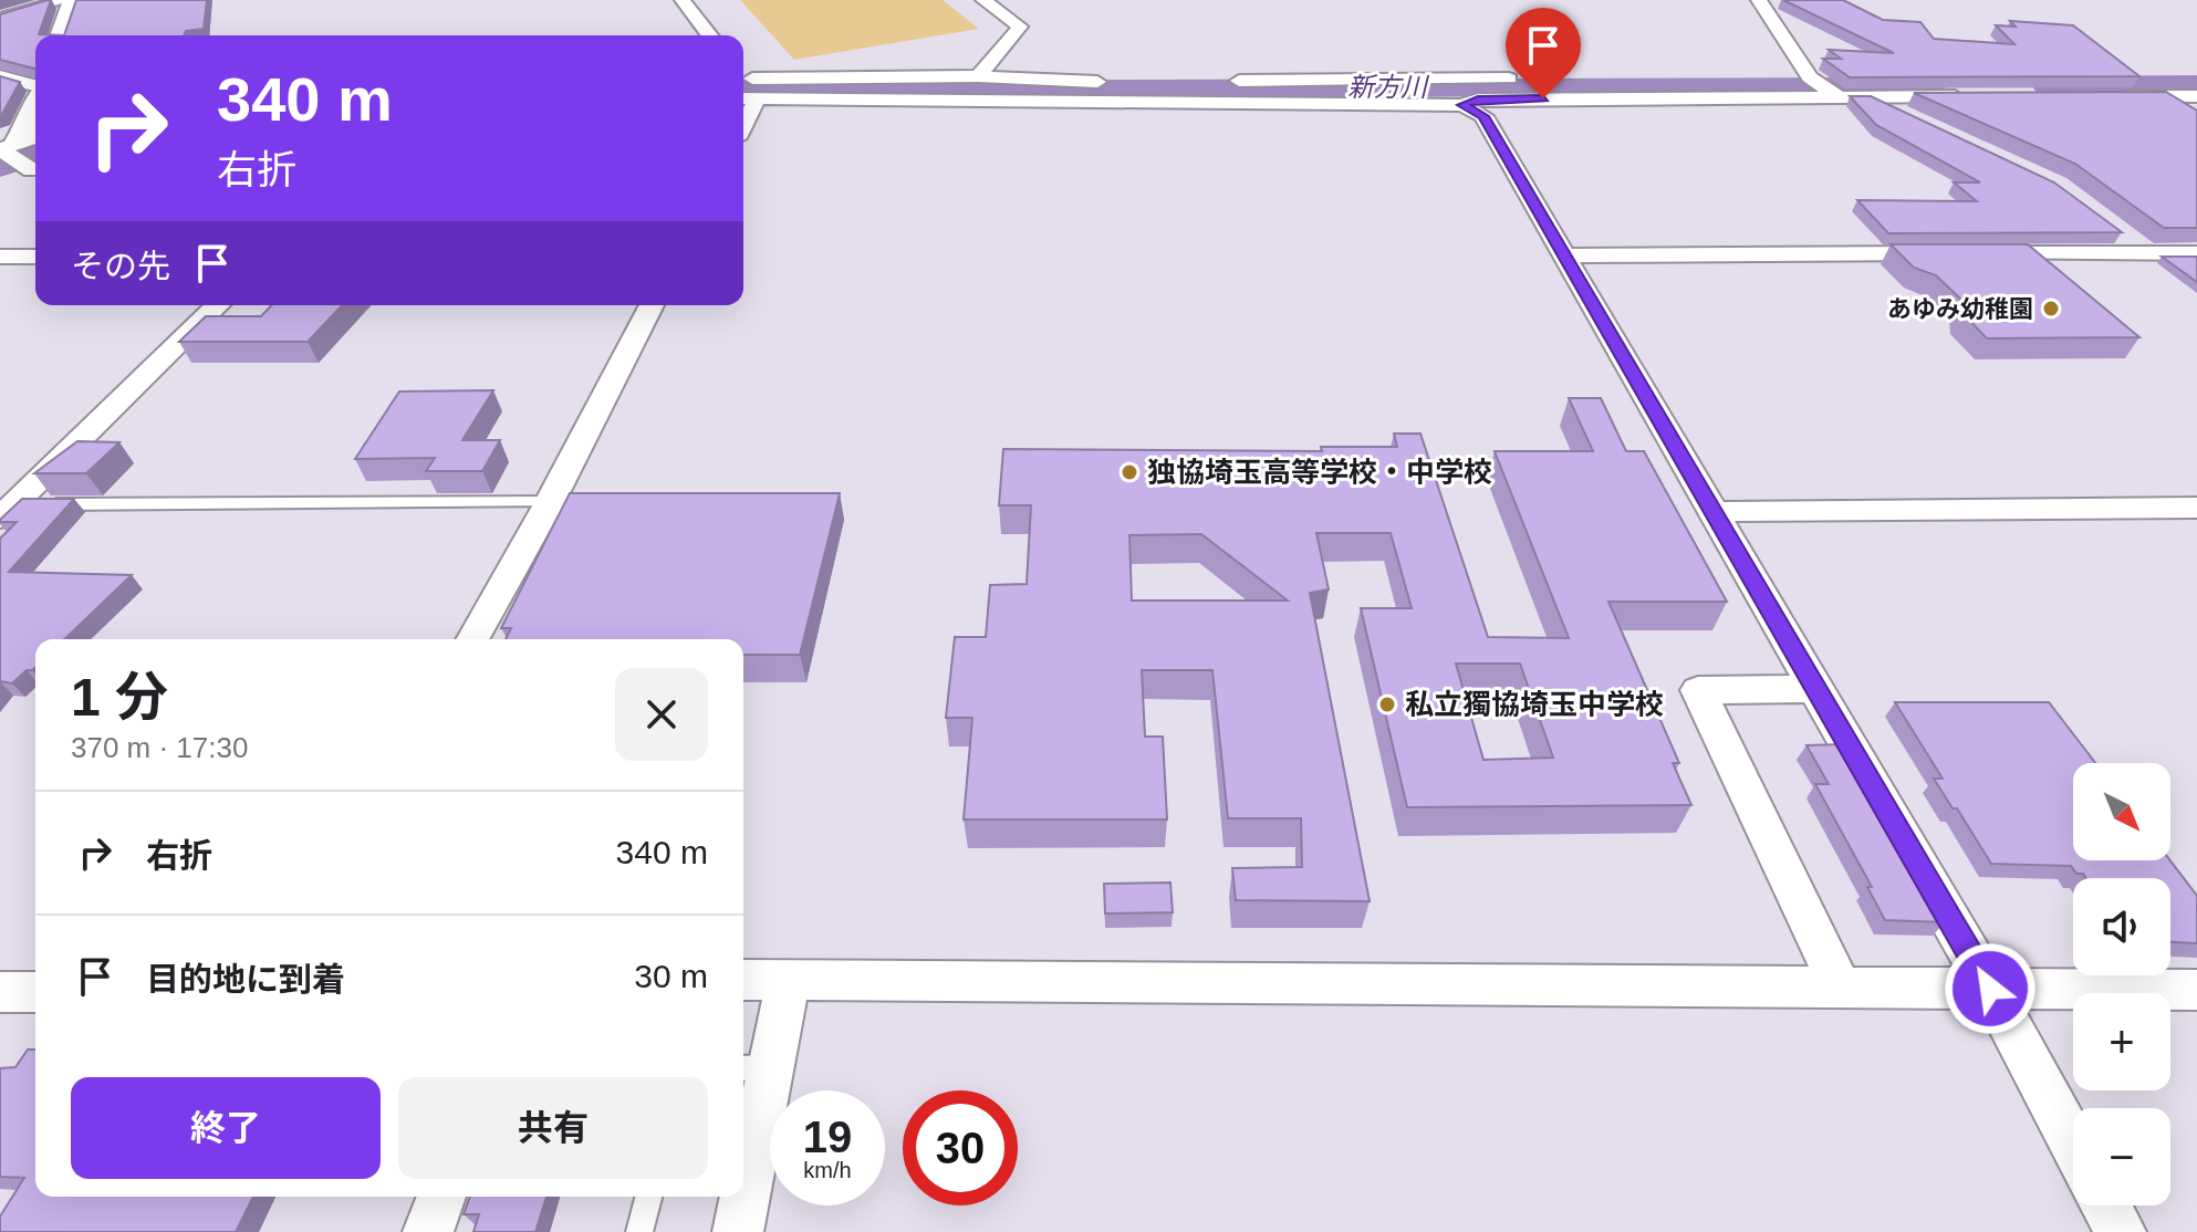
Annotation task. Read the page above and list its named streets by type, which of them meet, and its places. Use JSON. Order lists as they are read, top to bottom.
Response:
{
  "water": ["新方川"],
  "places": ["あゆみ幼稚園", "独協埼玉高等学校・中学校", "私立獨協埼玉中学校"],
  "north": "bottom right",
  "page": {
    "turn": ["340 m", "右折"],
    "then": "その先",
    "heading": ["1 分", "370 m · 17:30"],
    "map_buttons": ["+", "−"],
    "list": [
      {
        "name": "右折",
        "value": "340 m"
      },
      {
        "name": "目的地に到着",
        "value": "30 m"
      }
    ],
    "buttons": ["終了", "共有"],
    "speed": "19 km/h",
    "limit": "30"
  }
}
